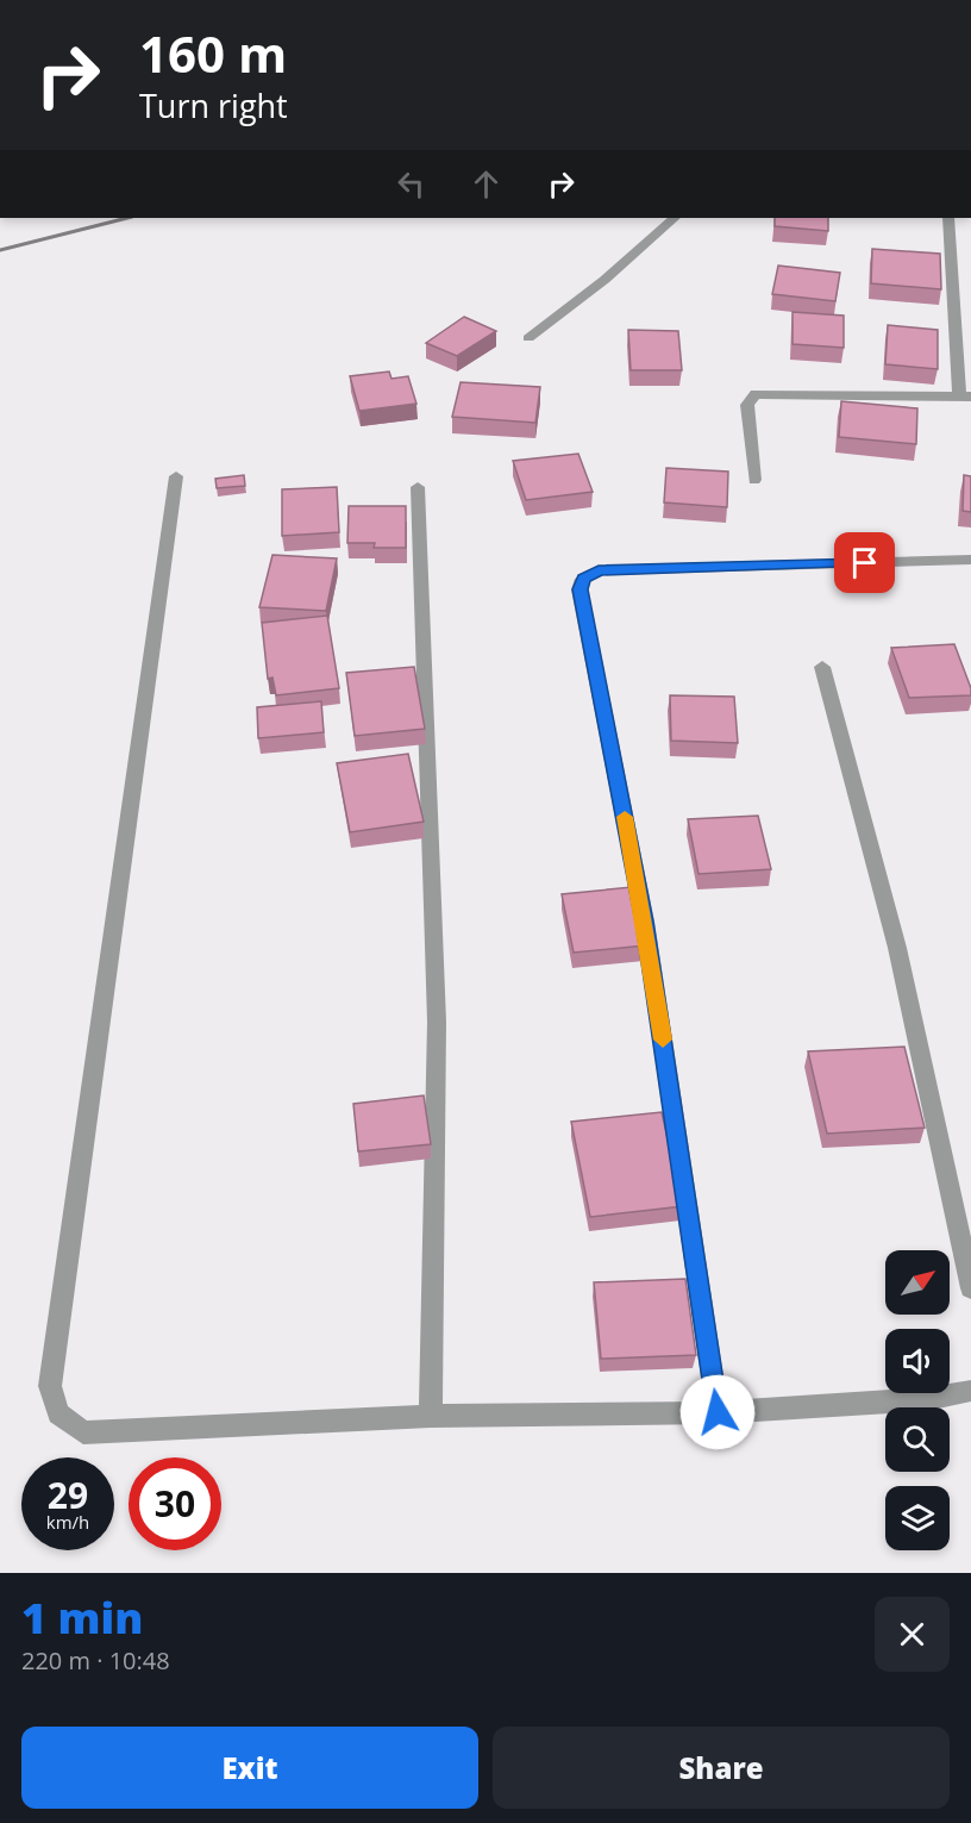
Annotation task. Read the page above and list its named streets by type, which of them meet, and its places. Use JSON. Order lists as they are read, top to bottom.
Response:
{
  "north": "top right",
  "page": {
    "turn": ["160 m", "Turn right"],
    "speed": "29 km/h",
    "limit": "30",
    "heading": ["1 min", "220 m · 10:48"],
    "buttons": ["Exit", "Share"]
  }
}
